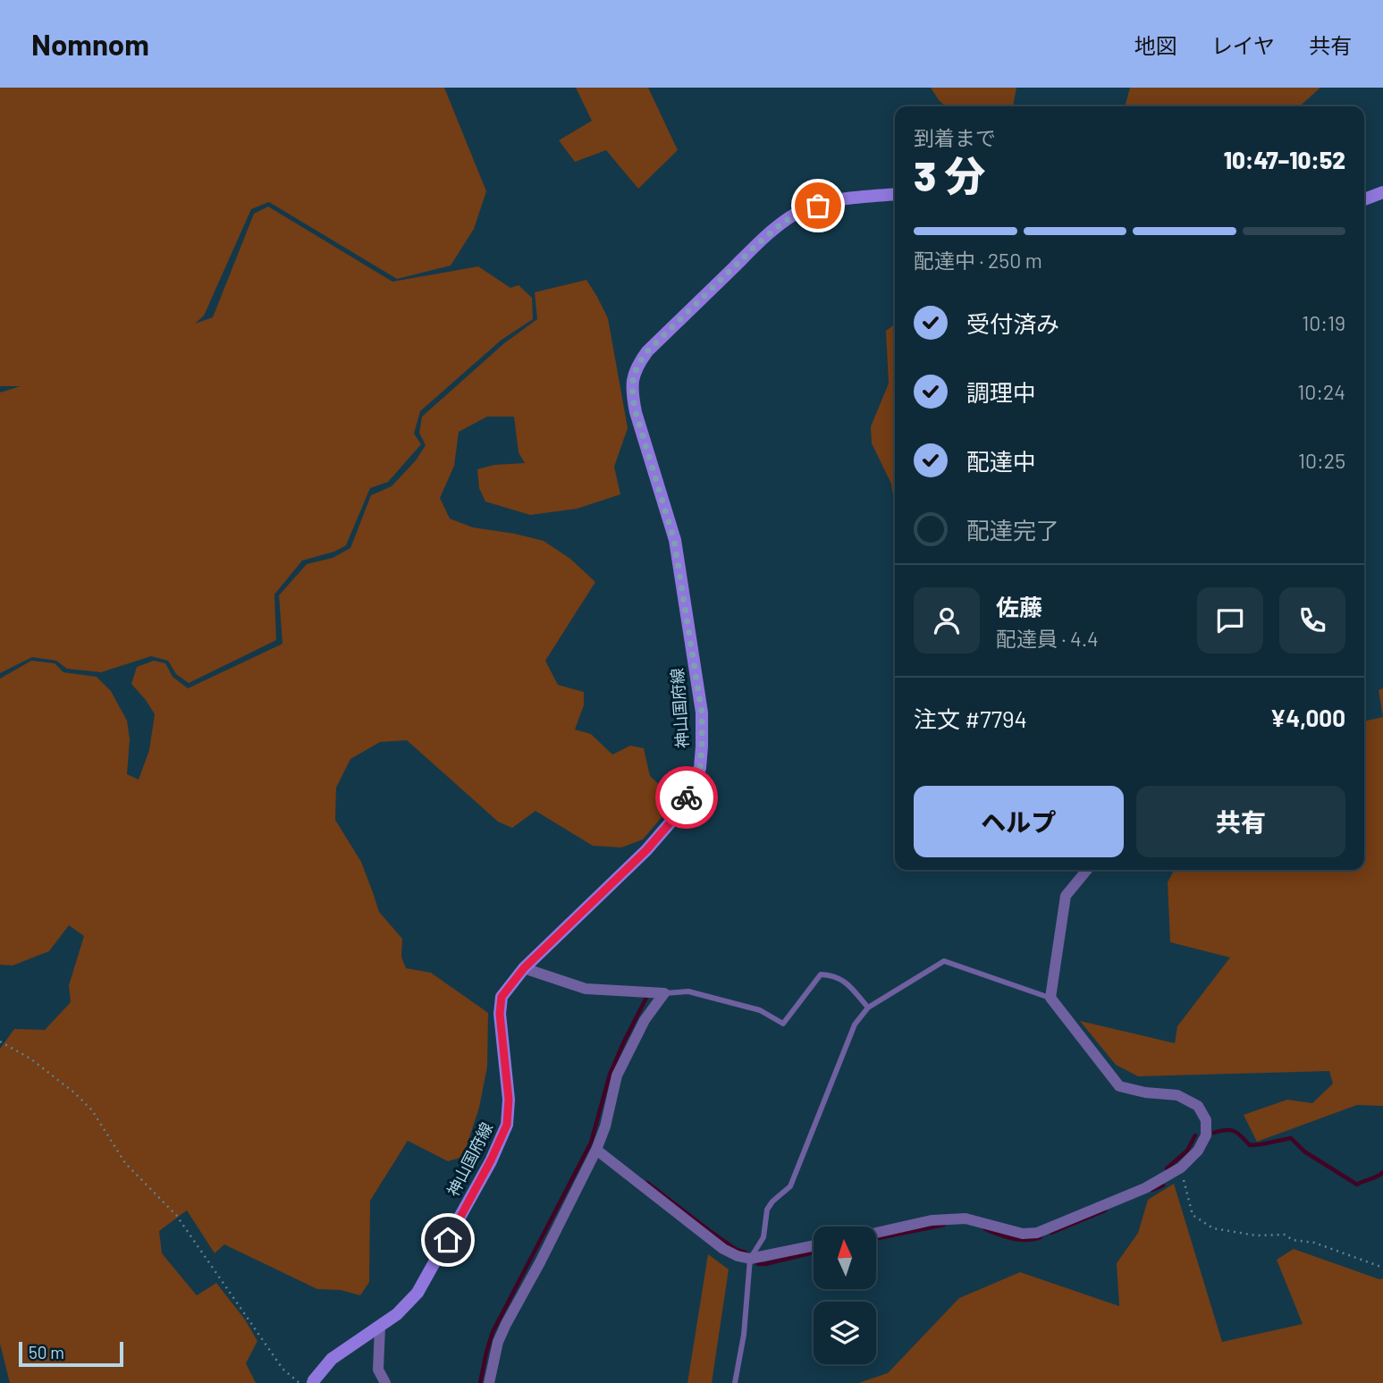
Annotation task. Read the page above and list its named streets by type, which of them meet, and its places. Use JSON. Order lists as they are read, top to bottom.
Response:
{
  "streets": {
    "main road": ["神山国府線"]
  },
  "scale_bar": "50 m",
  "north": "top",
  "page": {
    "header": "Nomnom",
    "nav": ["地図", "レイヤ", "共有"],
    "heading": ["3 分", "到着まで", "10:47–10:52"],
    "panel": [
      "佐藤",
      "配達員 · 4.4",
      "注文 #7794",
      "¥4,000"
    ],
    "bar": "配達中 · 250 m",
    "list": [
      ["受付済み", "10:19"],
      ["調理中", "10:24"],
      ["配達中", "10:25"],
      "配達完了"
    ],
    "buttons": ["ヘルプ", "共有"],
    "scale": "50 m"
  }
}
